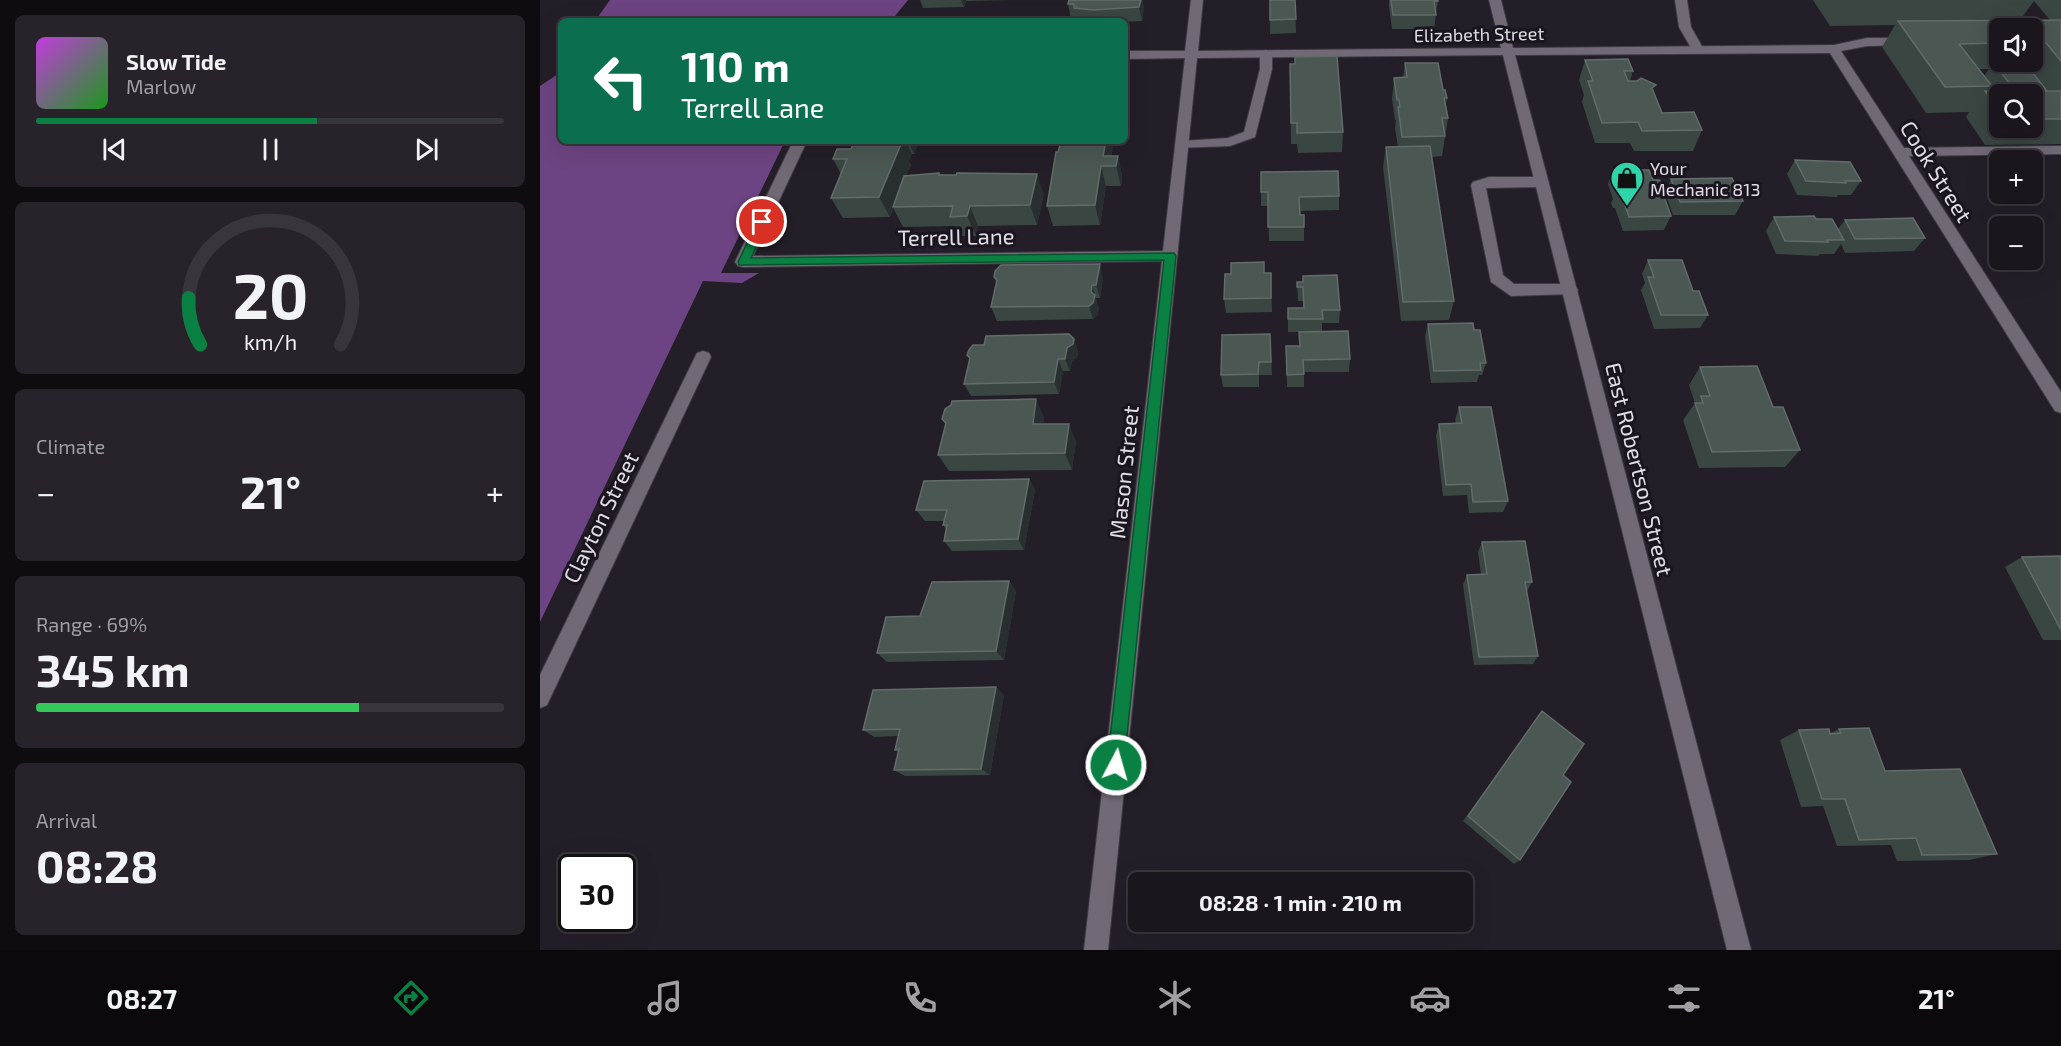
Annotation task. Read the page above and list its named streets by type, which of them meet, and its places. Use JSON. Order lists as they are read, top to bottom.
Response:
{
  "streets": {
    "street": [
      "Elizabeth Street",
      "Cook Street",
      "Terrell Lane",
      "East Robertson Street",
      "Mason Street",
      "Clayton Street"
    ]
  },
  "crossings": [
    ["Elizabeth Street", "Cook Street"],
    ["Elizabeth Street", "East Robertson Street"],
    ["Elizabeth Street", "Mason Street"],
    ["Terrell Lane", "Mason Street"]
  ],
  "places": {
    "shop": ["Your Mechanic 813"]
  },
  "page": {
    "map_buttons": ["+", "−"],
    "turn": ["110 m", "Terrell Lane"],
    "song": ["Slow Tide", "Marlow"],
    "tile": [
      "Climate",
      ["Range · 69%", "345 km"],
      ["Arrival", "08:28"]
    ],
    "heat": ["−", "21°", "+"],
    "limit": "30",
    "trip": "08:28 · 1 min · 210 m",
    "tabs": ["08:27", "21°"],
    "gauge": ["20", "km/h"]
  }
}
